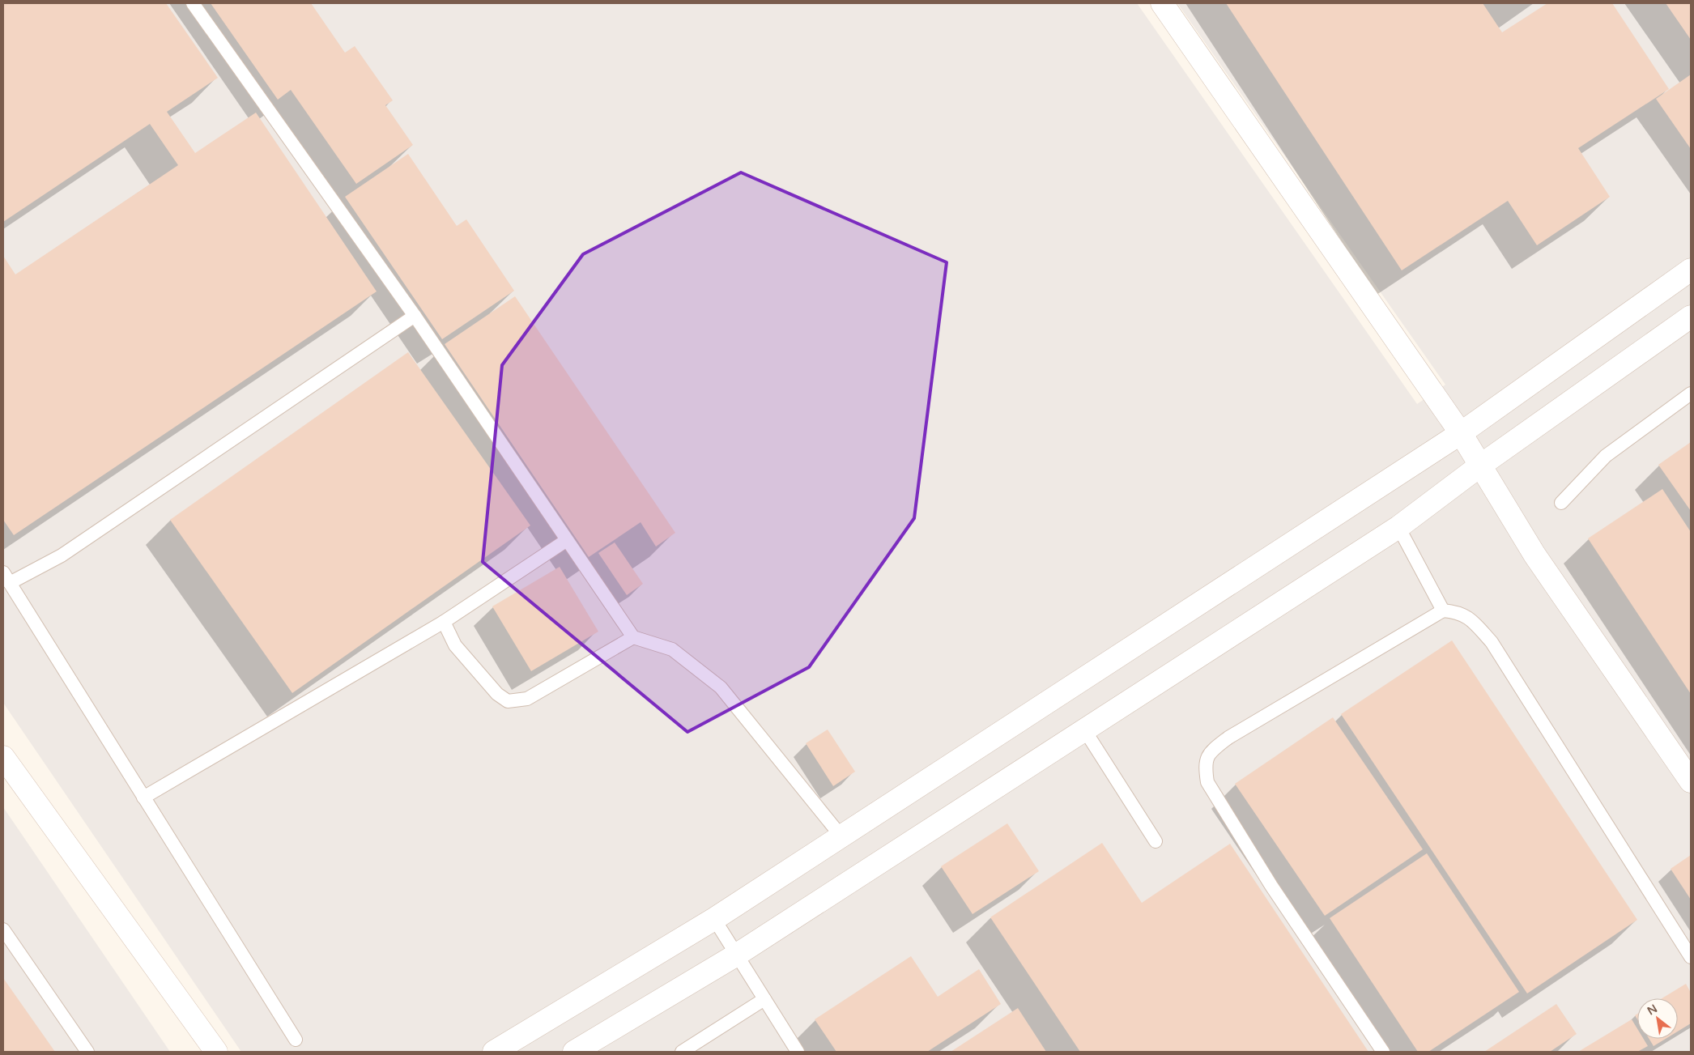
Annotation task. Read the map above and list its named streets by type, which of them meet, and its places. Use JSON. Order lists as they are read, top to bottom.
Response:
{
  "north": "top left"
}
